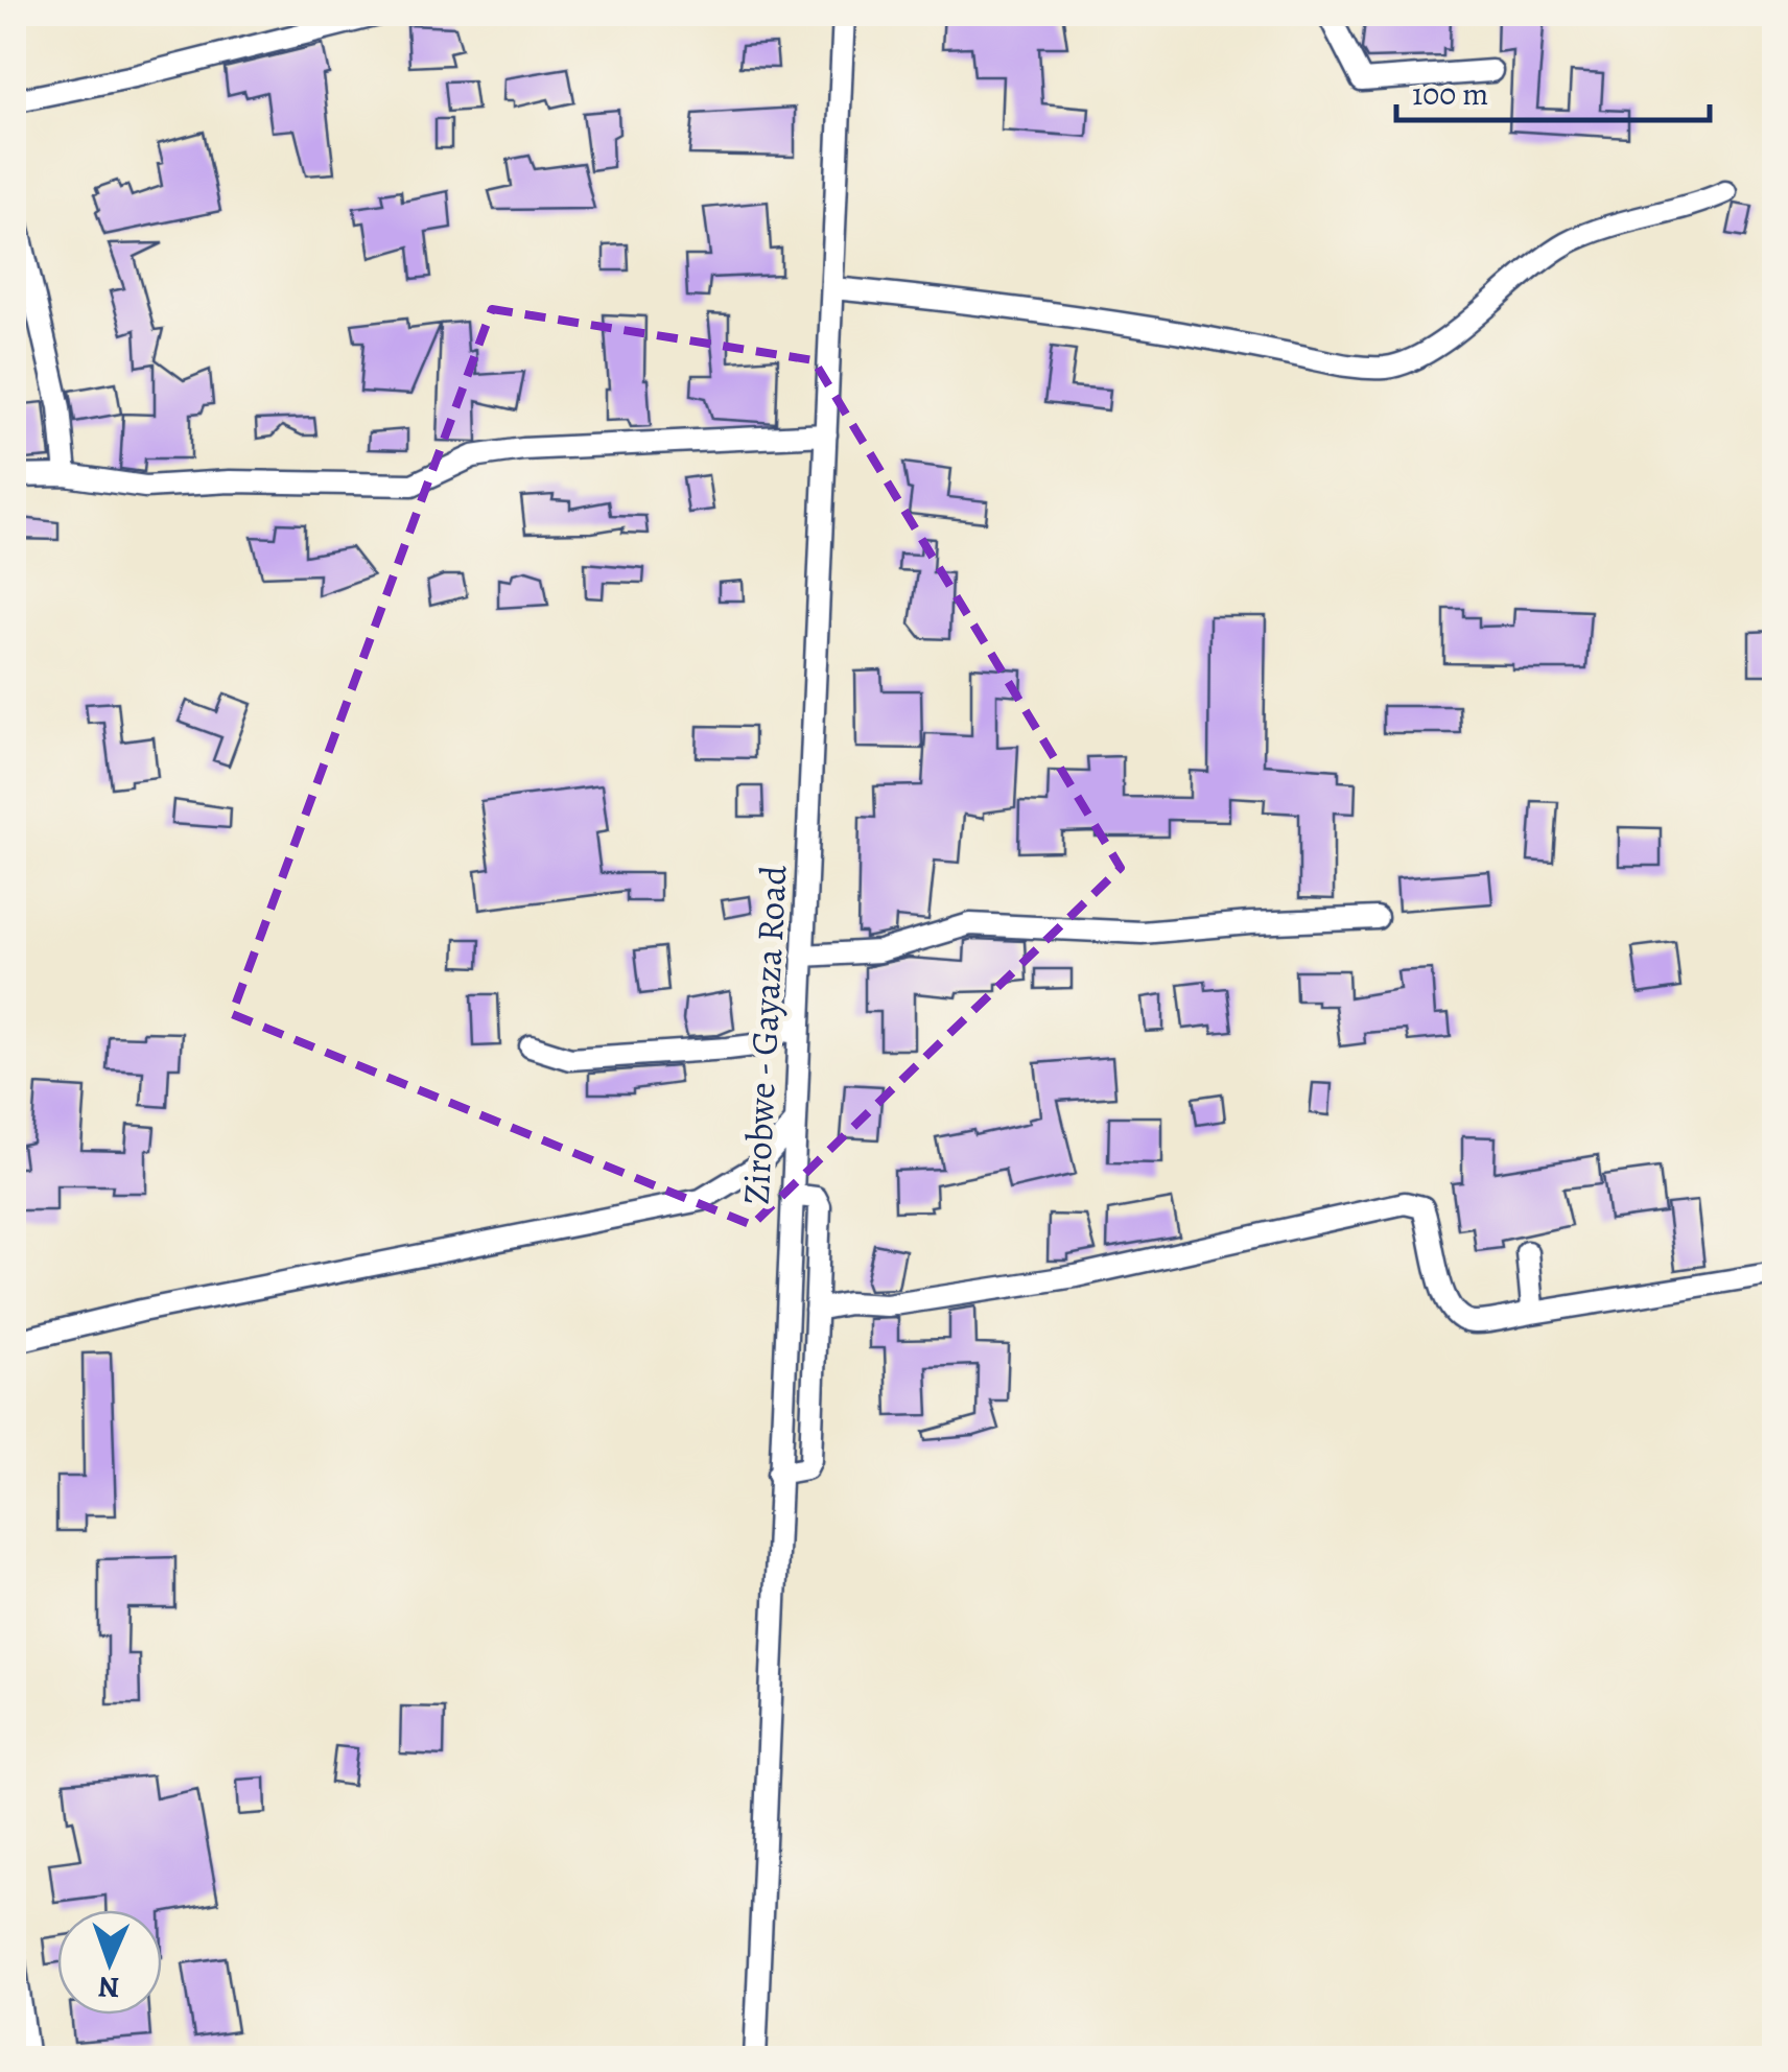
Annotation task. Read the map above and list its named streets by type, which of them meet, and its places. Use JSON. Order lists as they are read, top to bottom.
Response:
{
  "streets": {
    "street": ["Zirobwe - Gayaza Road"]
  },
  "scale_bar": "100 m",
  "north": "bottom"
}
